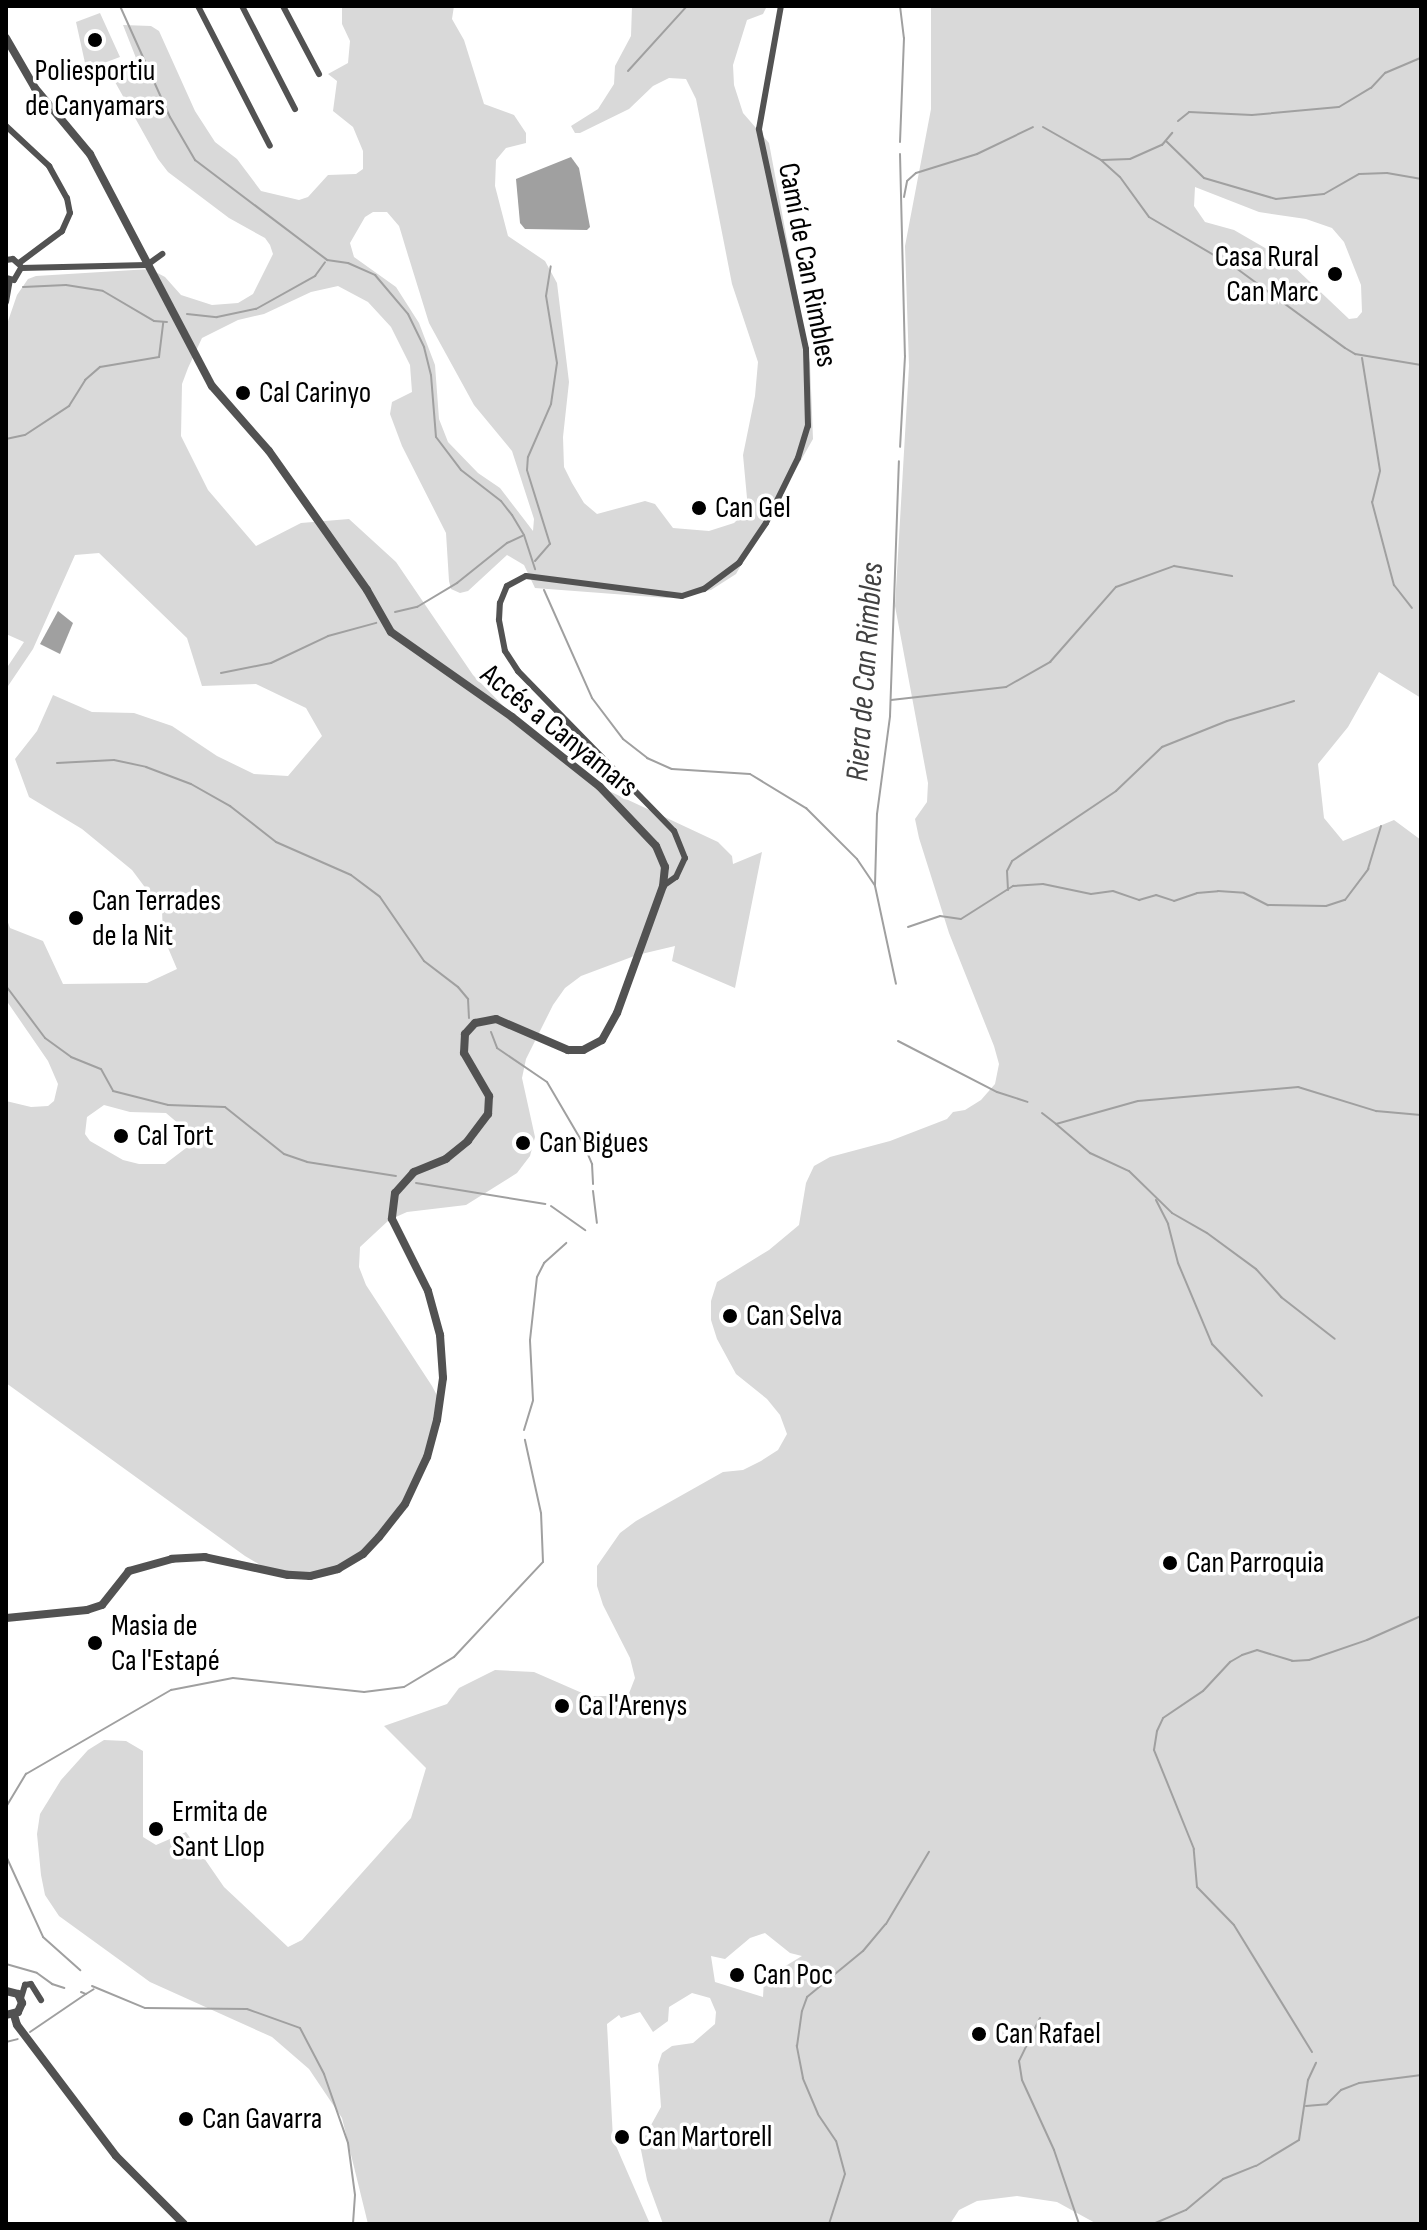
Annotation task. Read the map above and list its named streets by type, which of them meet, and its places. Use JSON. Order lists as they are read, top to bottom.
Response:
{
  "streets": {
    "street": ["Camí de Can Rimbles", "Accés a Canyamars"]
  },
  "crossings": [
    ["Camí de Can Rimbles", "Accés a Canyamars"]
  ],
  "water": ["Riera de Can Rimbles"],
  "places": [
    "Poliesportiu de Canyamars",
    "Casa Rural Can Marc",
    "Cal Carinyo",
    "Can Gel",
    "Can Terrades de la Nit",
    "Cal Tort",
    "Can Bigues",
    "Can Selva",
    "Can Parroquia",
    "Masia de Ca l'Estapé",
    "Ca l'Arenys",
    "Ermita de Sant Llop",
    "Can Poc",
    "Can Rafael",
    "Can Gavarra",
    "Can Martorell"
  ]
}
